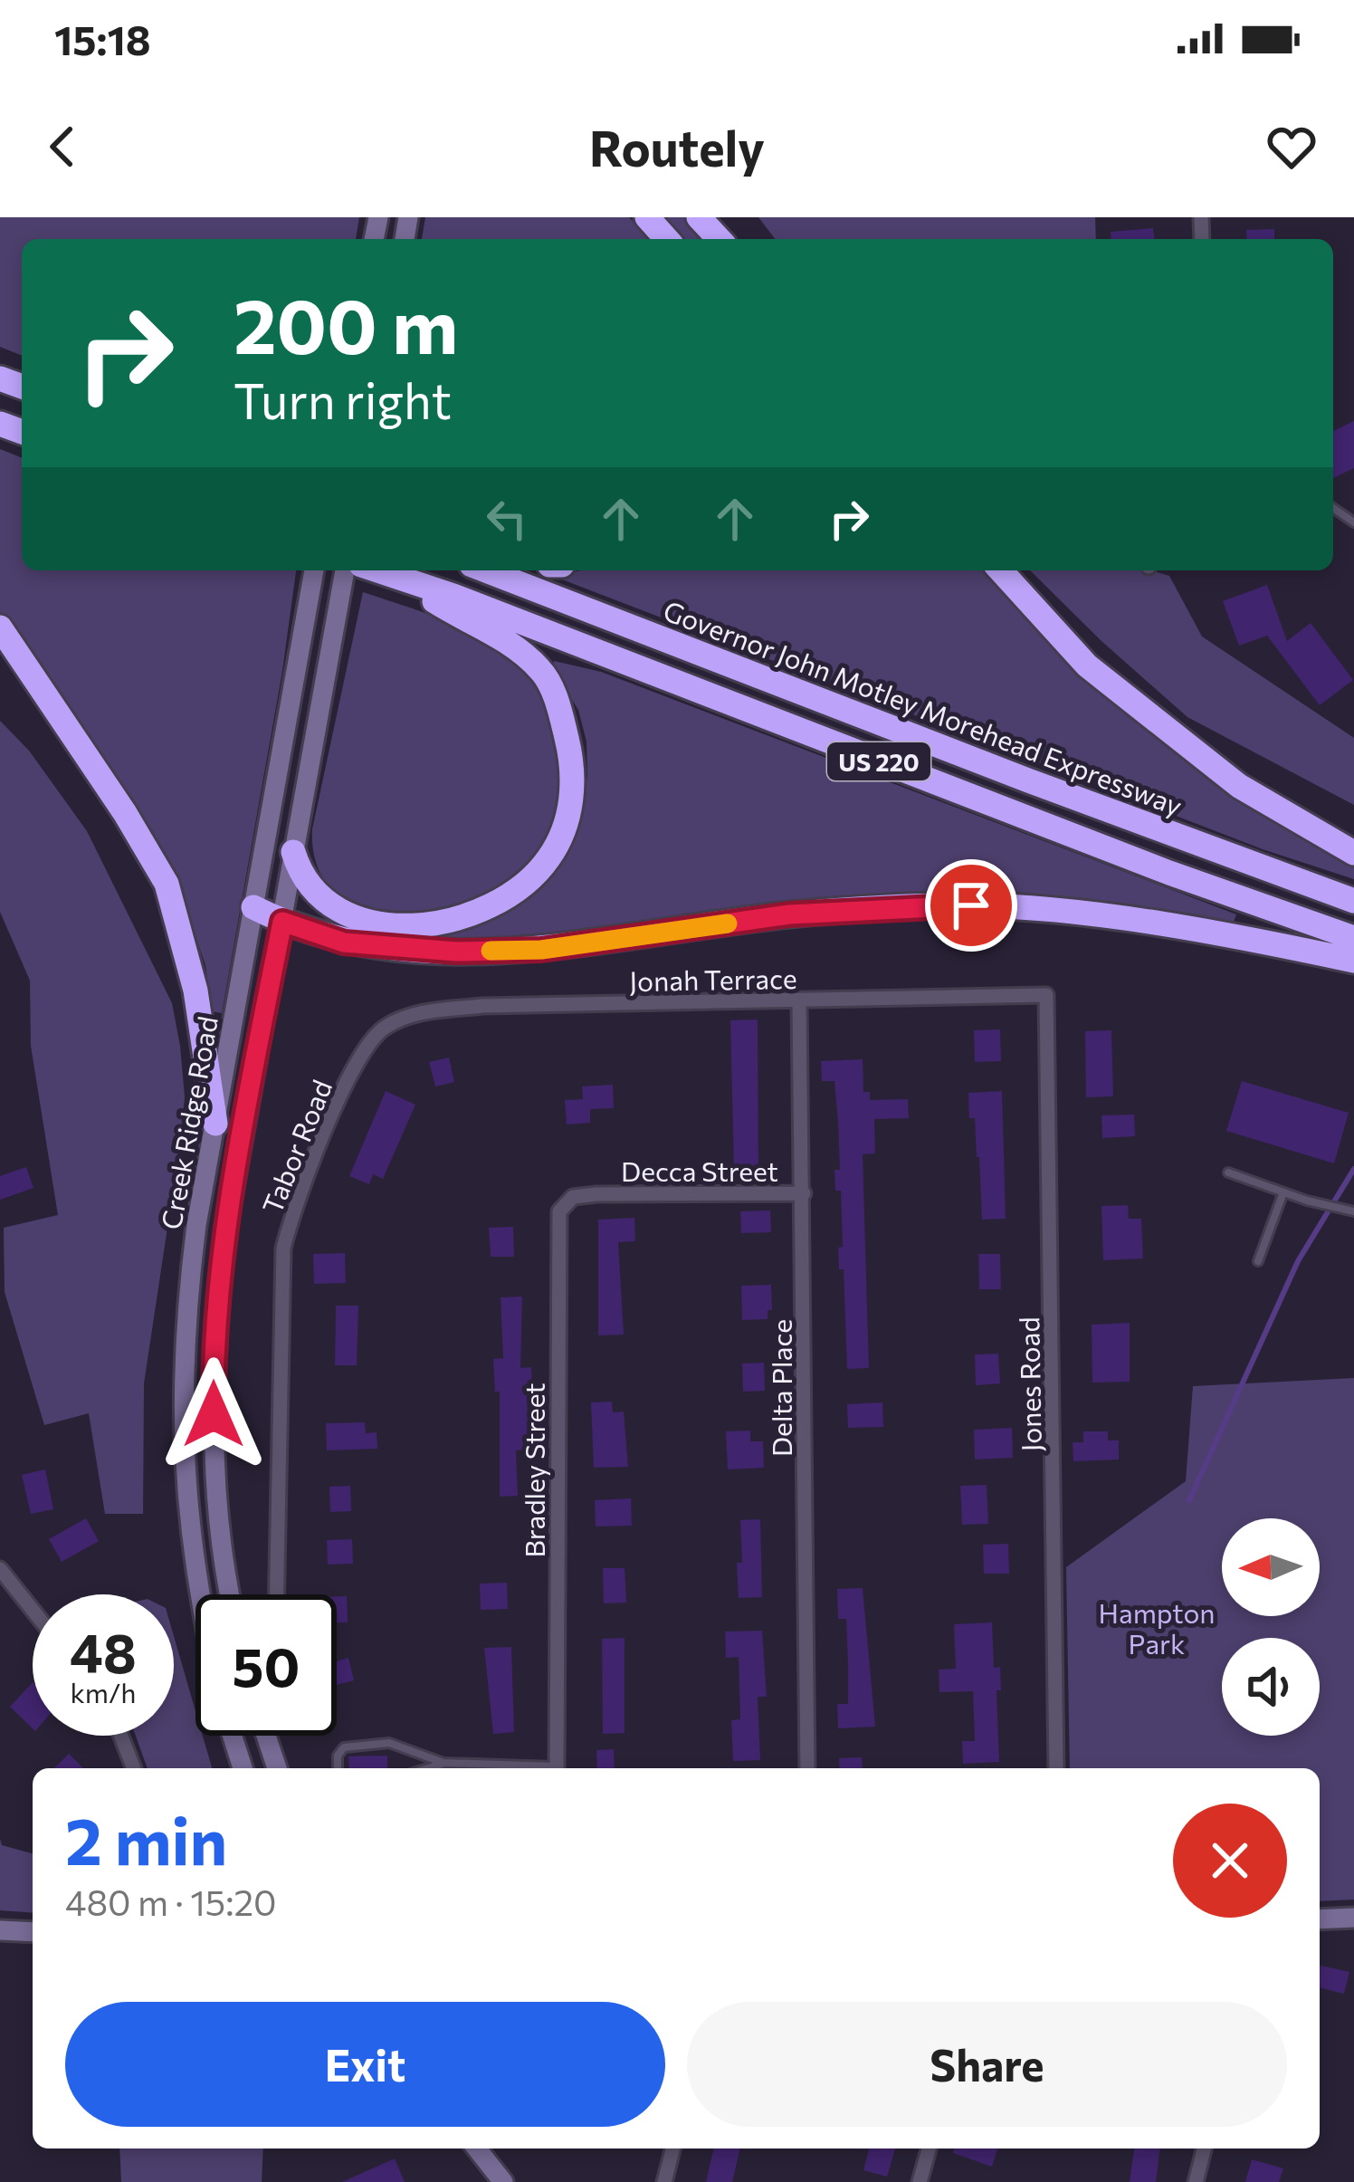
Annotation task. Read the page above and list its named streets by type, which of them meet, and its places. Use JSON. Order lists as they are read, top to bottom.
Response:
{
  "streets": {
    "highway": ["Governor John Motley Morehead Expressway", "US 220"],
    "main road": ["Creek Ridge Road"],
    "street": [
      "Jonah Terrace",
      "Tabor Road",
      "Decca Street",
      "Jones Road",
      "Delta Place",
      "Bradley Street"
    ]
  },
  "crossings": [
    ["Jonah Terrace", "Tabor Road"],
    ["Jonah Terrace", "Jones Road"],
    ["Jonah Terrace", "Delta Place"],
    ["Decca Street", "Delta Place"],
    ["Decca Street", "Bradley Street"]
  ],
  "parks": ["Hampton Park"],
  "north": "left",
  "page": {
    "status": "15:18",
    "header": "Routely",
    "turn": ["200 m", "Turn right"],
    "speed": "48 km/h",
    "limit": "50",
    "heading": ["2 min", "480 m · 15:20"],
    "buttons": ["Exit", "Share"]
  }
}
